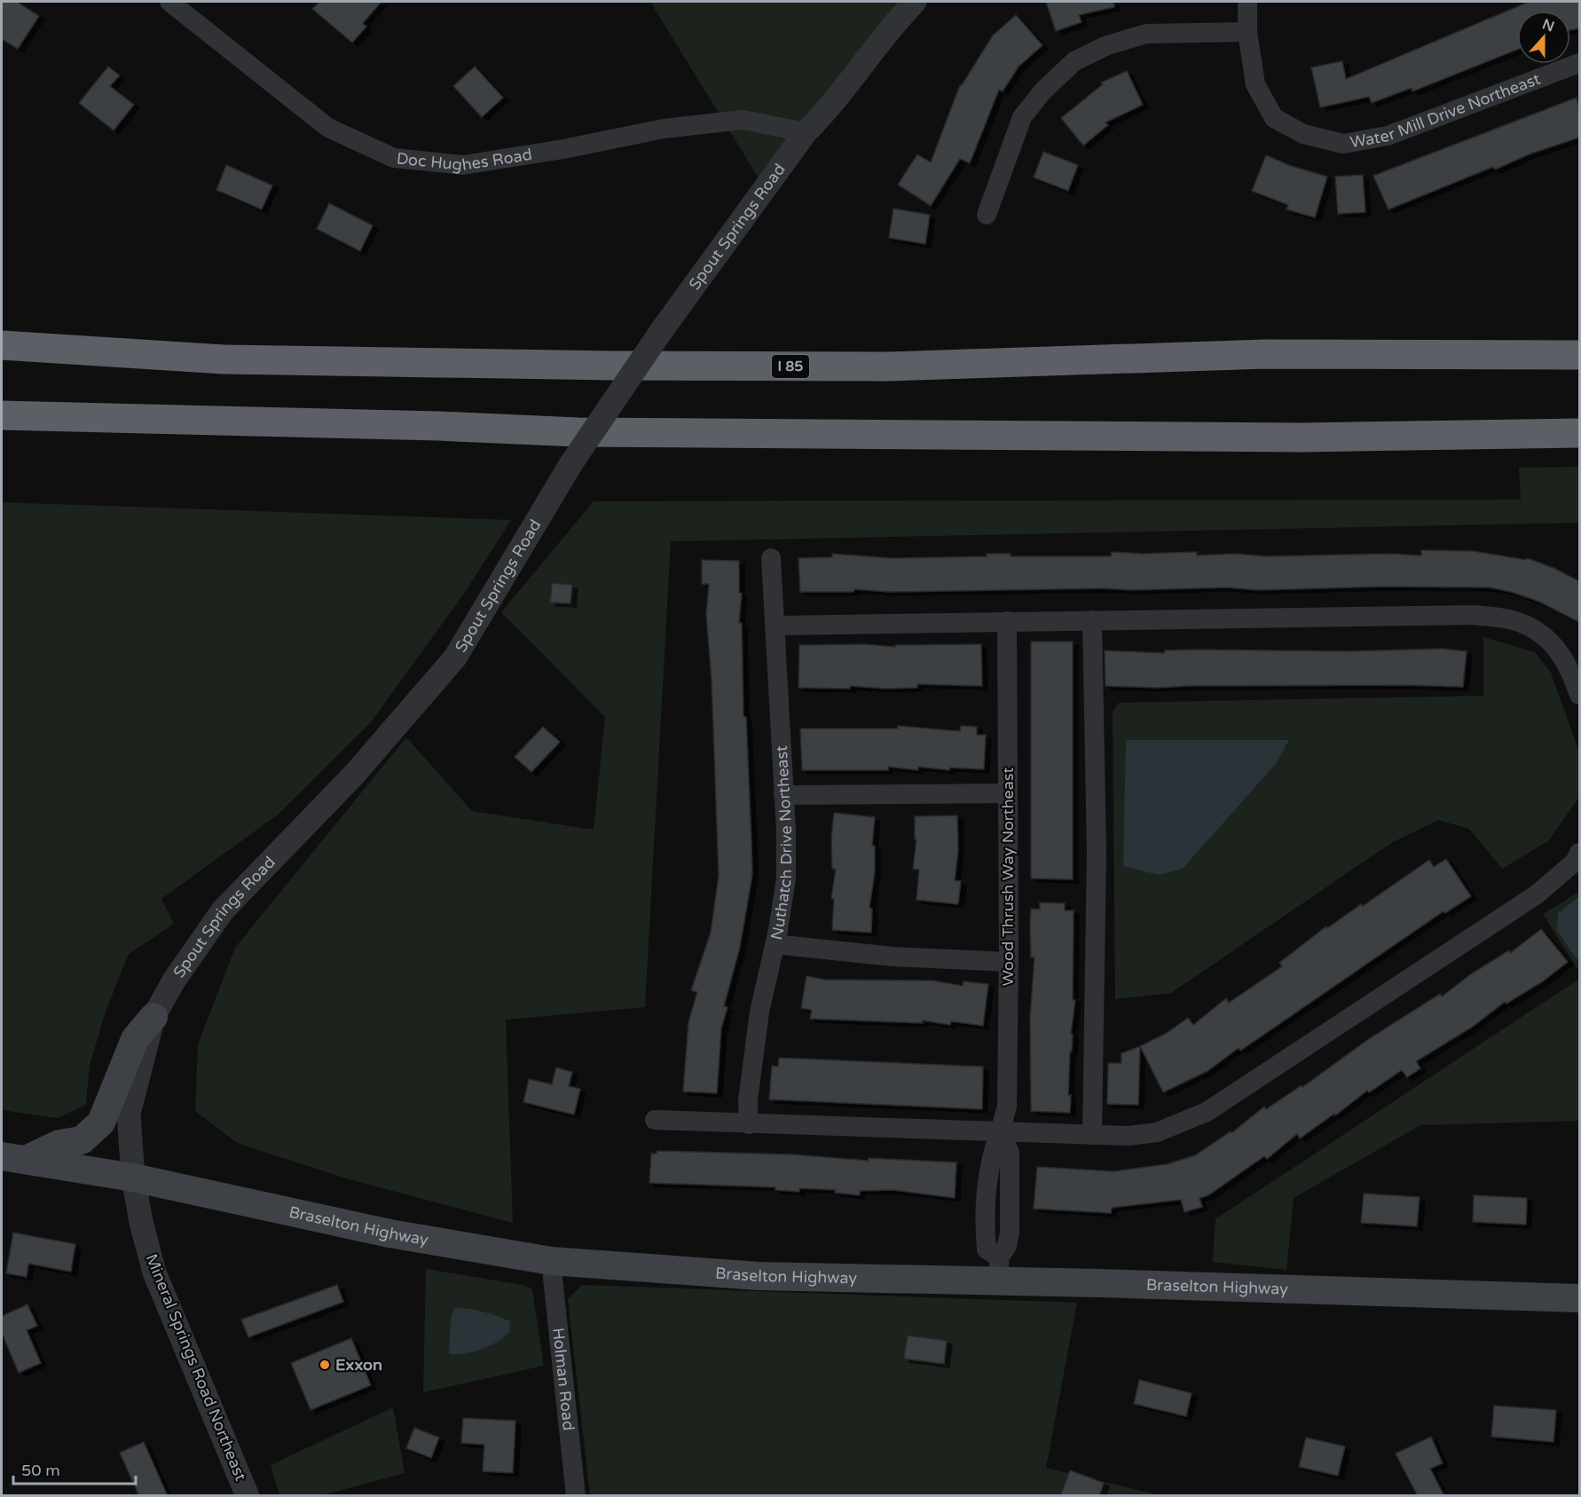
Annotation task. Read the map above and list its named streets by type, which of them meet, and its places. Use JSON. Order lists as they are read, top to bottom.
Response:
{
  "streets": {
    "highway": ["I 85"],
    "main road": ["Braselton Highway"],
    "street": [
      "Water Mill Drive Northeast",
      "Doc Hughes Road",
      "Spout Springs Road",
      "Nuthatch Drive Northeast",
      "Wood Thrush Way Northeast",
      "Mineral Springs Road Northeast",
      "Holman Road"
    ]
  },
  "crossings": [
    ["Doc Hughes Road", "Spout Springs Road"],
    ["Spout Springs Road", "Braselton Highway"],
    ["Spout Springs Road", "Mineral Springs Road Northeast"],
    ["Braselton Highway", "Mineral Springs Road Northeast"],
    ["Braselton Highway", "Holman Road"]
  ],
  "places": ["Exxon"],
  "scale_bar": "50 m",
  "north": "top"
}
